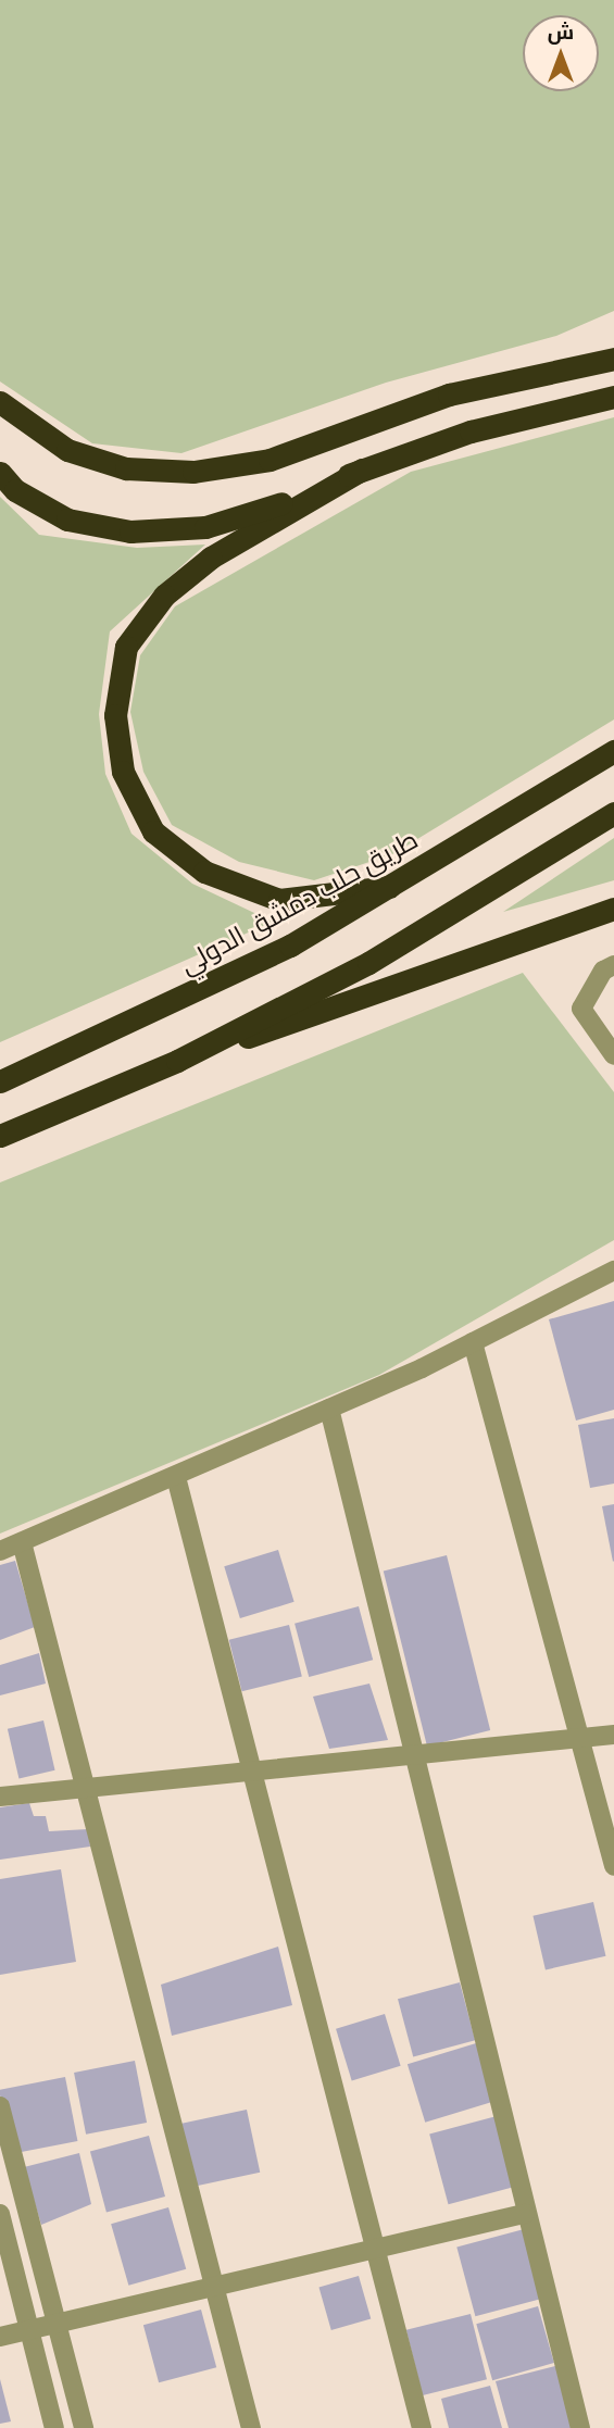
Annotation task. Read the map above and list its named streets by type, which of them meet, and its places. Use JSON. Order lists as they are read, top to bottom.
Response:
{
  "streets": {
    "highway": ["طريق حلب دمشق الدولي"]
  },
  "north": "top"
}
